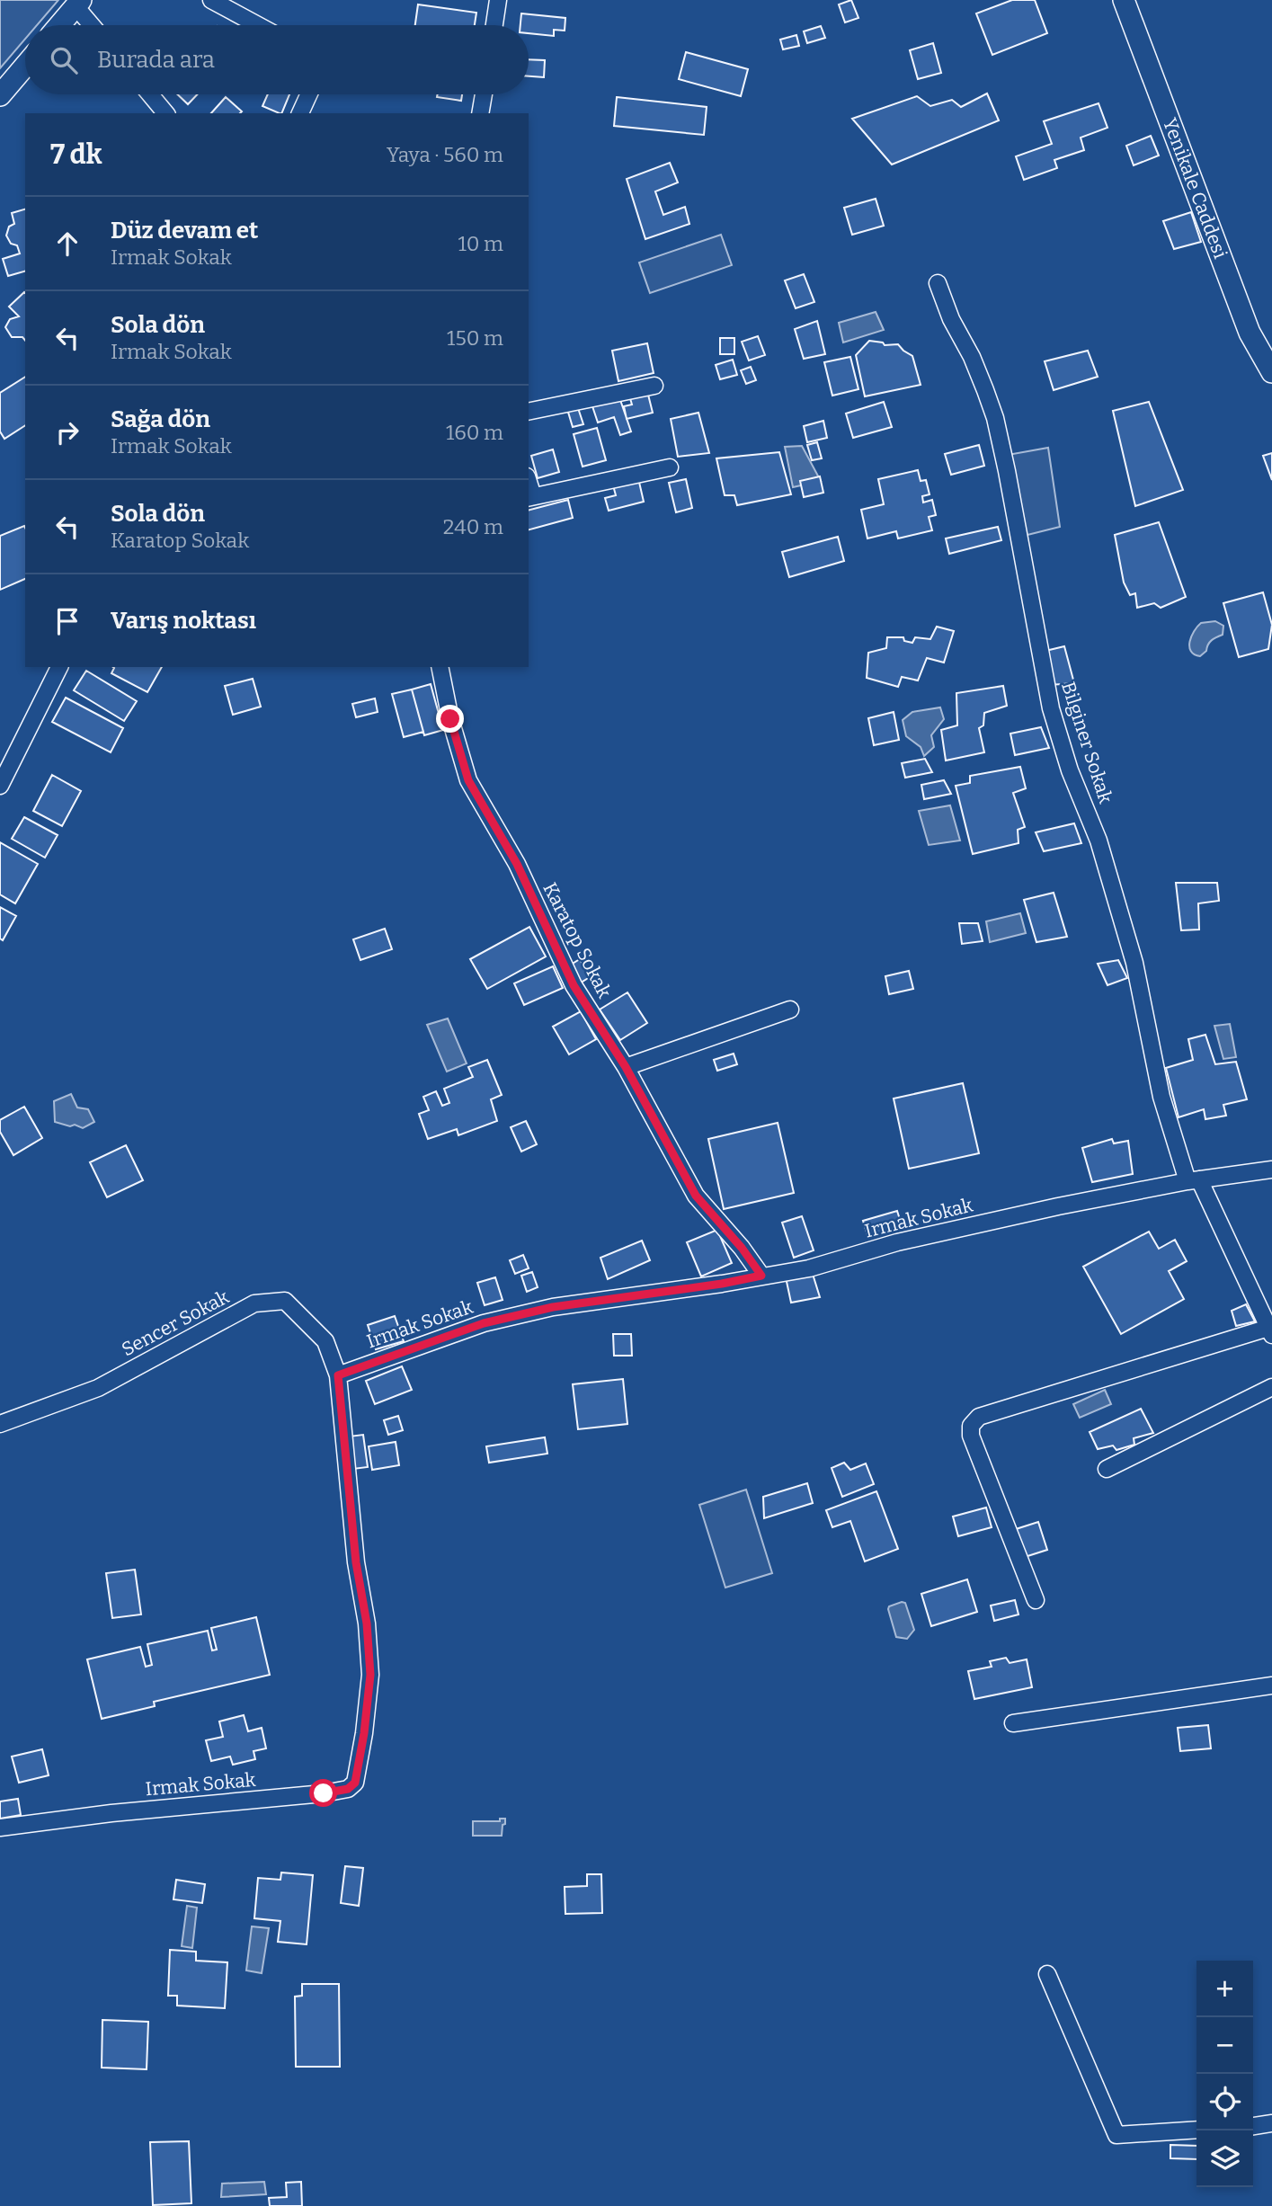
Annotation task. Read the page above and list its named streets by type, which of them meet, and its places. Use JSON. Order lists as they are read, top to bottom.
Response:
{
  "streets": {
    "street": [
      "Yenikale Caddesi",
      "Bilginer Sokak",
      "Karatop Sokak",
      "Irmak Sokak",
      "Sencer Sokak"
    ]
  },
  "crossings": [
    ["Bilginer Sokak", "Irmak Sokak"],
    ["Karatop Sokak", "Irmak Sokak"],
    ["Irmak Sokak", "Sencer Sokak"]
  ],
  "page": {
    "search": "Burada ara",
    "heading": ["7 dk", "Yaya · 560 m"],
    "list": [
      ["Düz devam et", "Irmak Sokak", "10 m"],
      ["Sola dön", "Irmak Sokak", "150 m"],
      ["Sağa dön", "Irmak Sokak", "160 m"],
      ["Sola dön", "Karatop Sokak", "240 m"],
      "Varış noktası"
    ],
    "map_buttons": ["+", "−"]
  }
}
